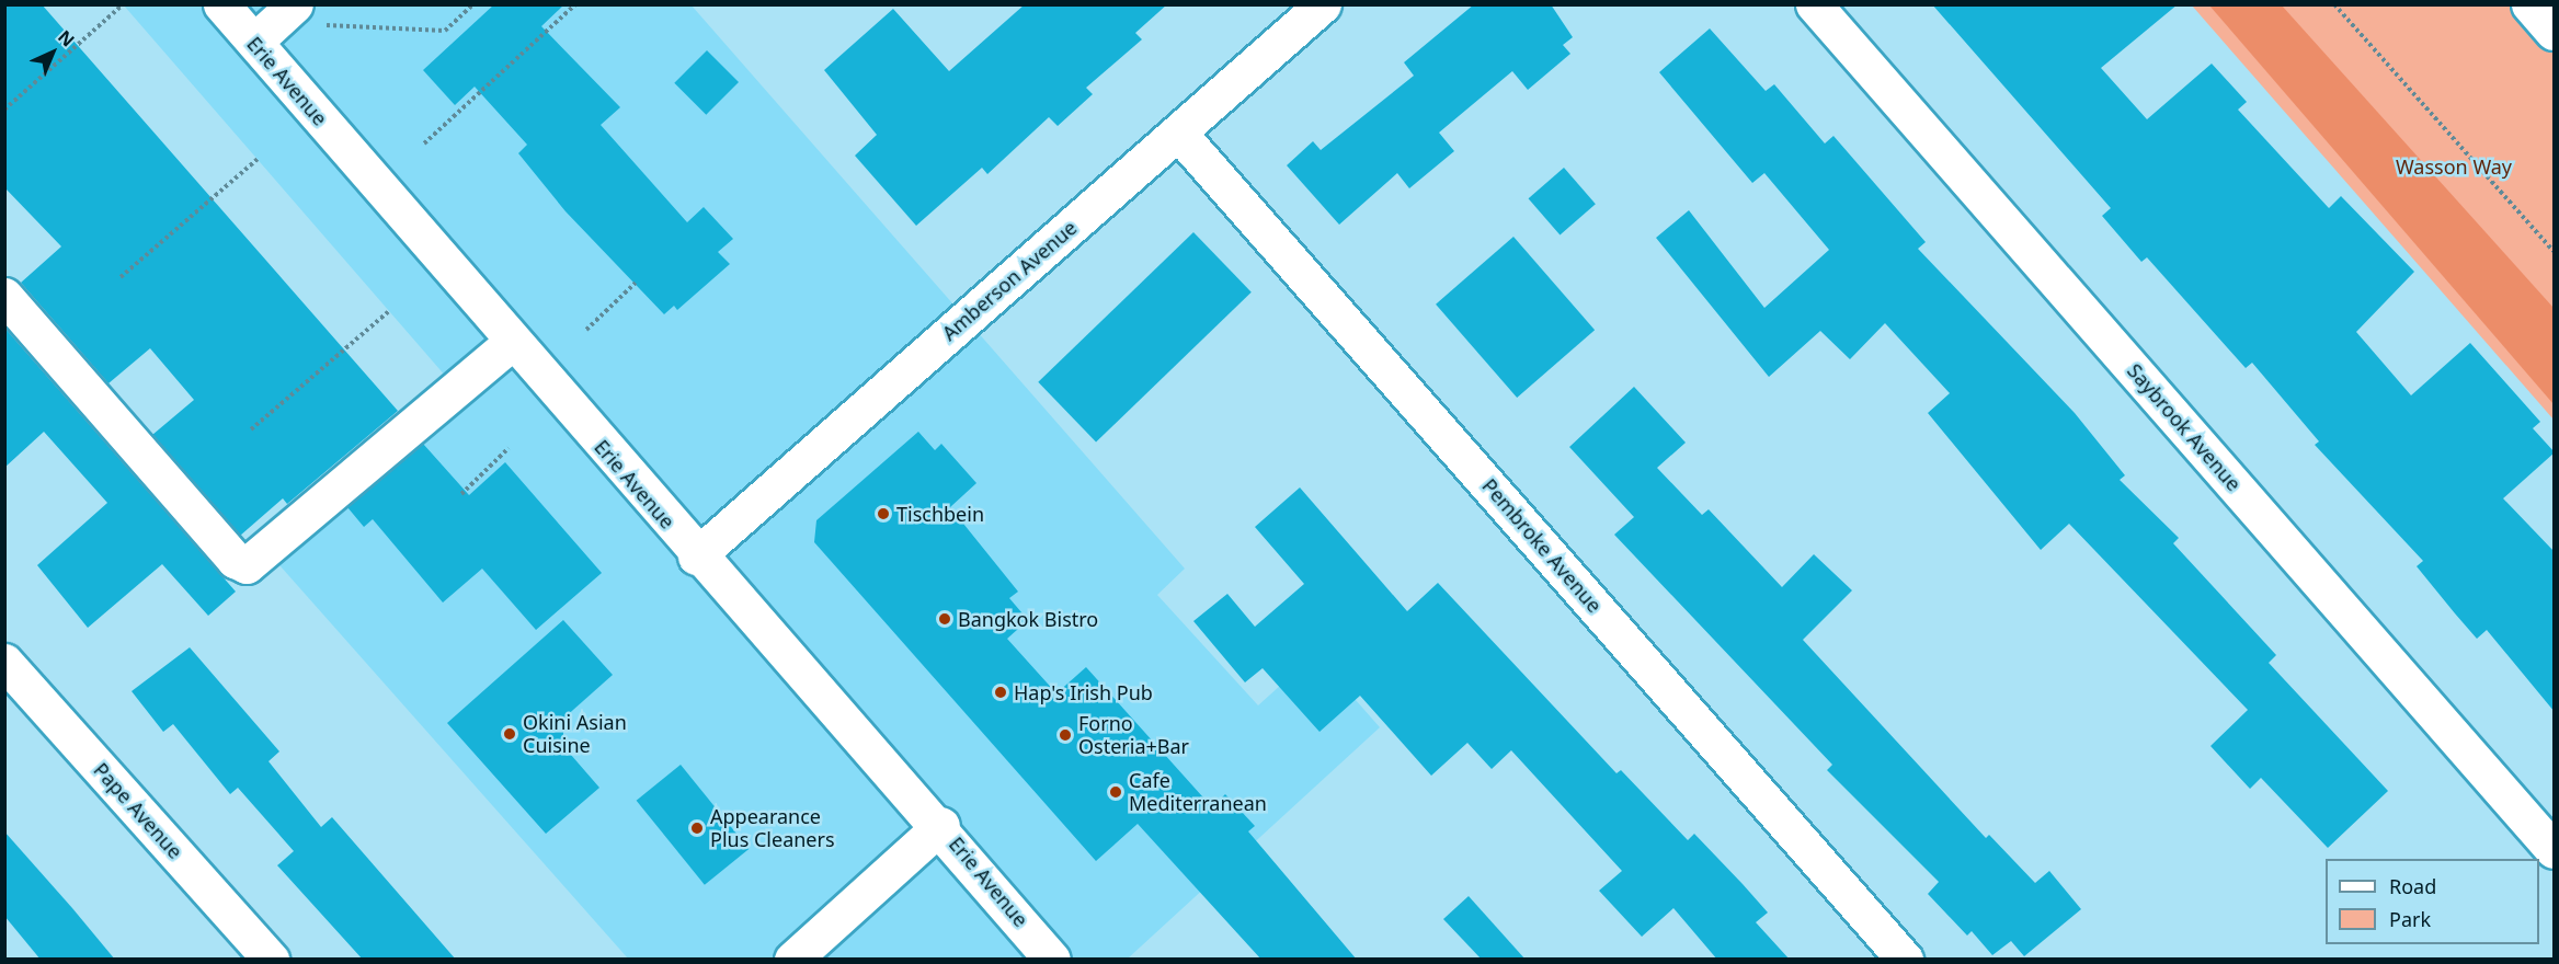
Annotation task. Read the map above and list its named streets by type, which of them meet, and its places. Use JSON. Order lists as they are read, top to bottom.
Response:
{
  "streets": {
    "street": [
      "Erie Avenue",
      "Amberson Avenue",
      "Saybrook Avenue",
      "Pembroke Avenue",
      "Pape Avenue"
    ]
  },
  "crossings": [
    ["Erie Avenue", "Amberson Avenue"],
    ["Amberson Avenue", "Pembroke Avenue"]
  ],
  "parks": ["Wasson Way"],
  "places": [
    "Tischbein",
    "Bangkok Bistro",
    "Hap's Irish Pub",
    "Okini Asian Cuisine",
    "Forno Osteria+Bar",
    "Cafe Mediterranean",
    "Appearance Plus Cleaners"
  ],
  "legend": ["Road", "Park"],
  "north": "top right"
}
